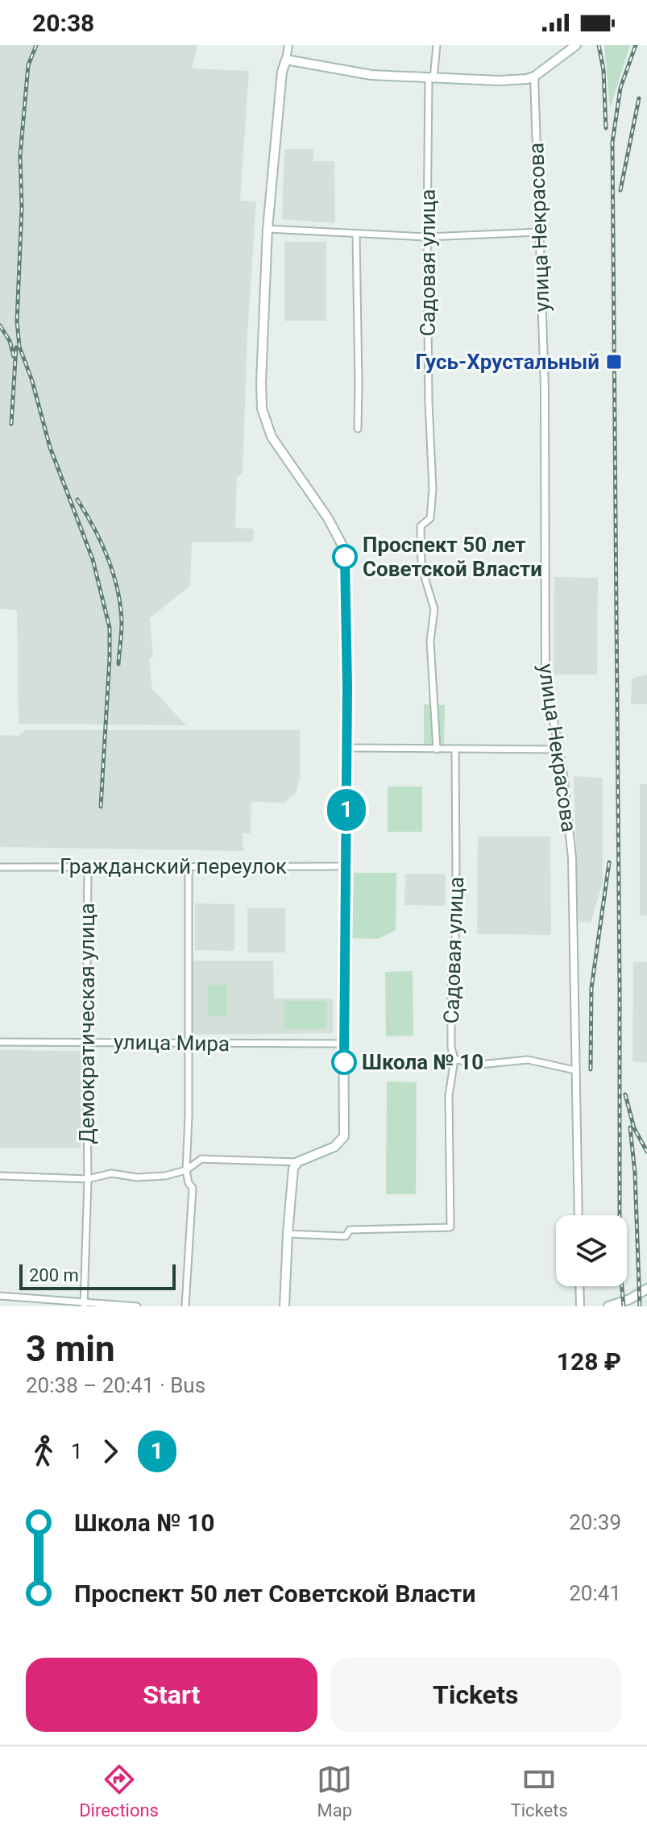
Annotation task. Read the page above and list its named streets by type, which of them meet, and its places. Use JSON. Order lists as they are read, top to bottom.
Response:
{
  "streets": {
    "street": [
      "улица Некрасова",
      "Садовая улица",
      "Гражданский переулок",
      "Демократическая улица",
      "улица Мира"
    ]
  },
  "crossings": [
    ["Гражданский переулок", "Демократическая улица"],
    ["Демократическая улица", "улица Мира"]
  ],
  "places": {
    "transit": ["Гусь-Хрустальный"],
    "other": ["Проспект 50 лет Советской Власти", "Школа № 10"]
  },
  "lines": ["bus line 1"],
  "scale_bar": "200 m",
  "page": {
    "status": "20:38",
    "on_map": "1",
    "scale": "200 m",
    "heading": ["3 min", "20:38 – 20:41 · Bus", "128 ₽"],
    "legs": ["1", "1"],
    "list": [
      {
        "name": "Школа № 10",
        "value": "20:39"
      },
      {
        "name": "Проспект 50 лет Советской Власти",
        "value": "20:41"
      }
    ],
    "buttons": ["Start", "Tickets"],
    "tabs": ["Directions", "Map", "Tickets"]
  }
}
